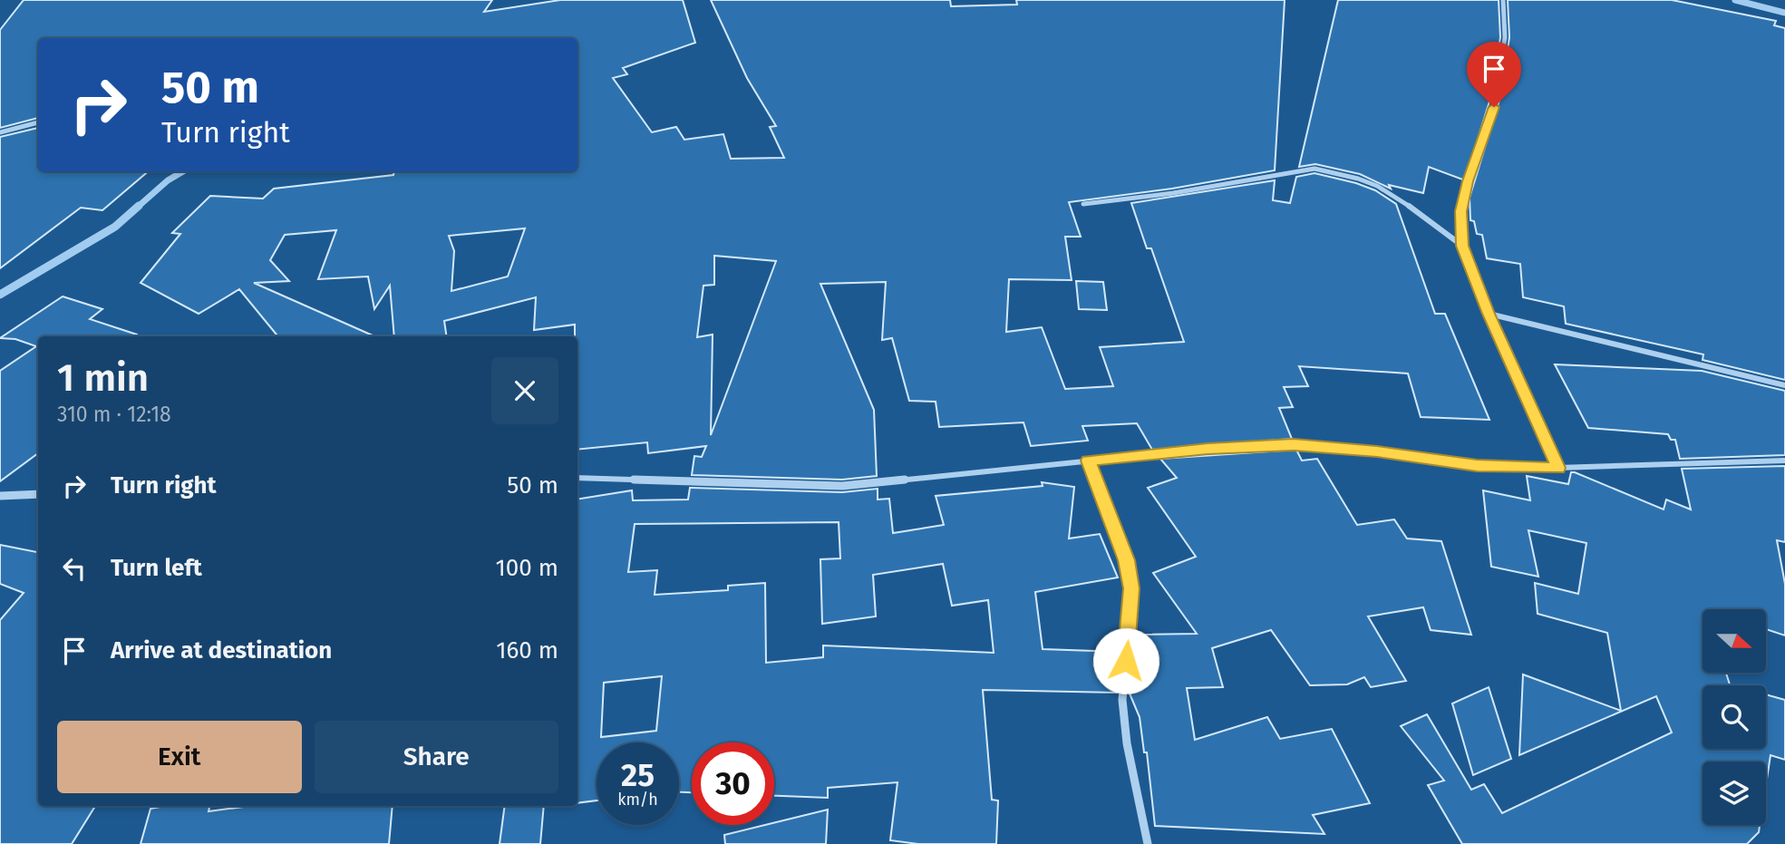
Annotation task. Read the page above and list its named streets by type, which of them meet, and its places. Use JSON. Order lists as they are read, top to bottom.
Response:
{
  "north": "right",
  "page": {
    "turn": ["50 m", "Turn right"],
    "heading": ["1 min", "310 m · 12:18"],
    "list": [
      {
        "name": "Turn right",
        "value": "50 m"
      },
      {
        "name": "Turn left",
        "value": "100 m"
      },
      {
        "name": "Arrive at destination",
        "value": "160 m"
      }
    ],
    "buttons": ["Exit", "Share"],
    "speed": "25 km/h",
    "limit": "30"
  }
}
